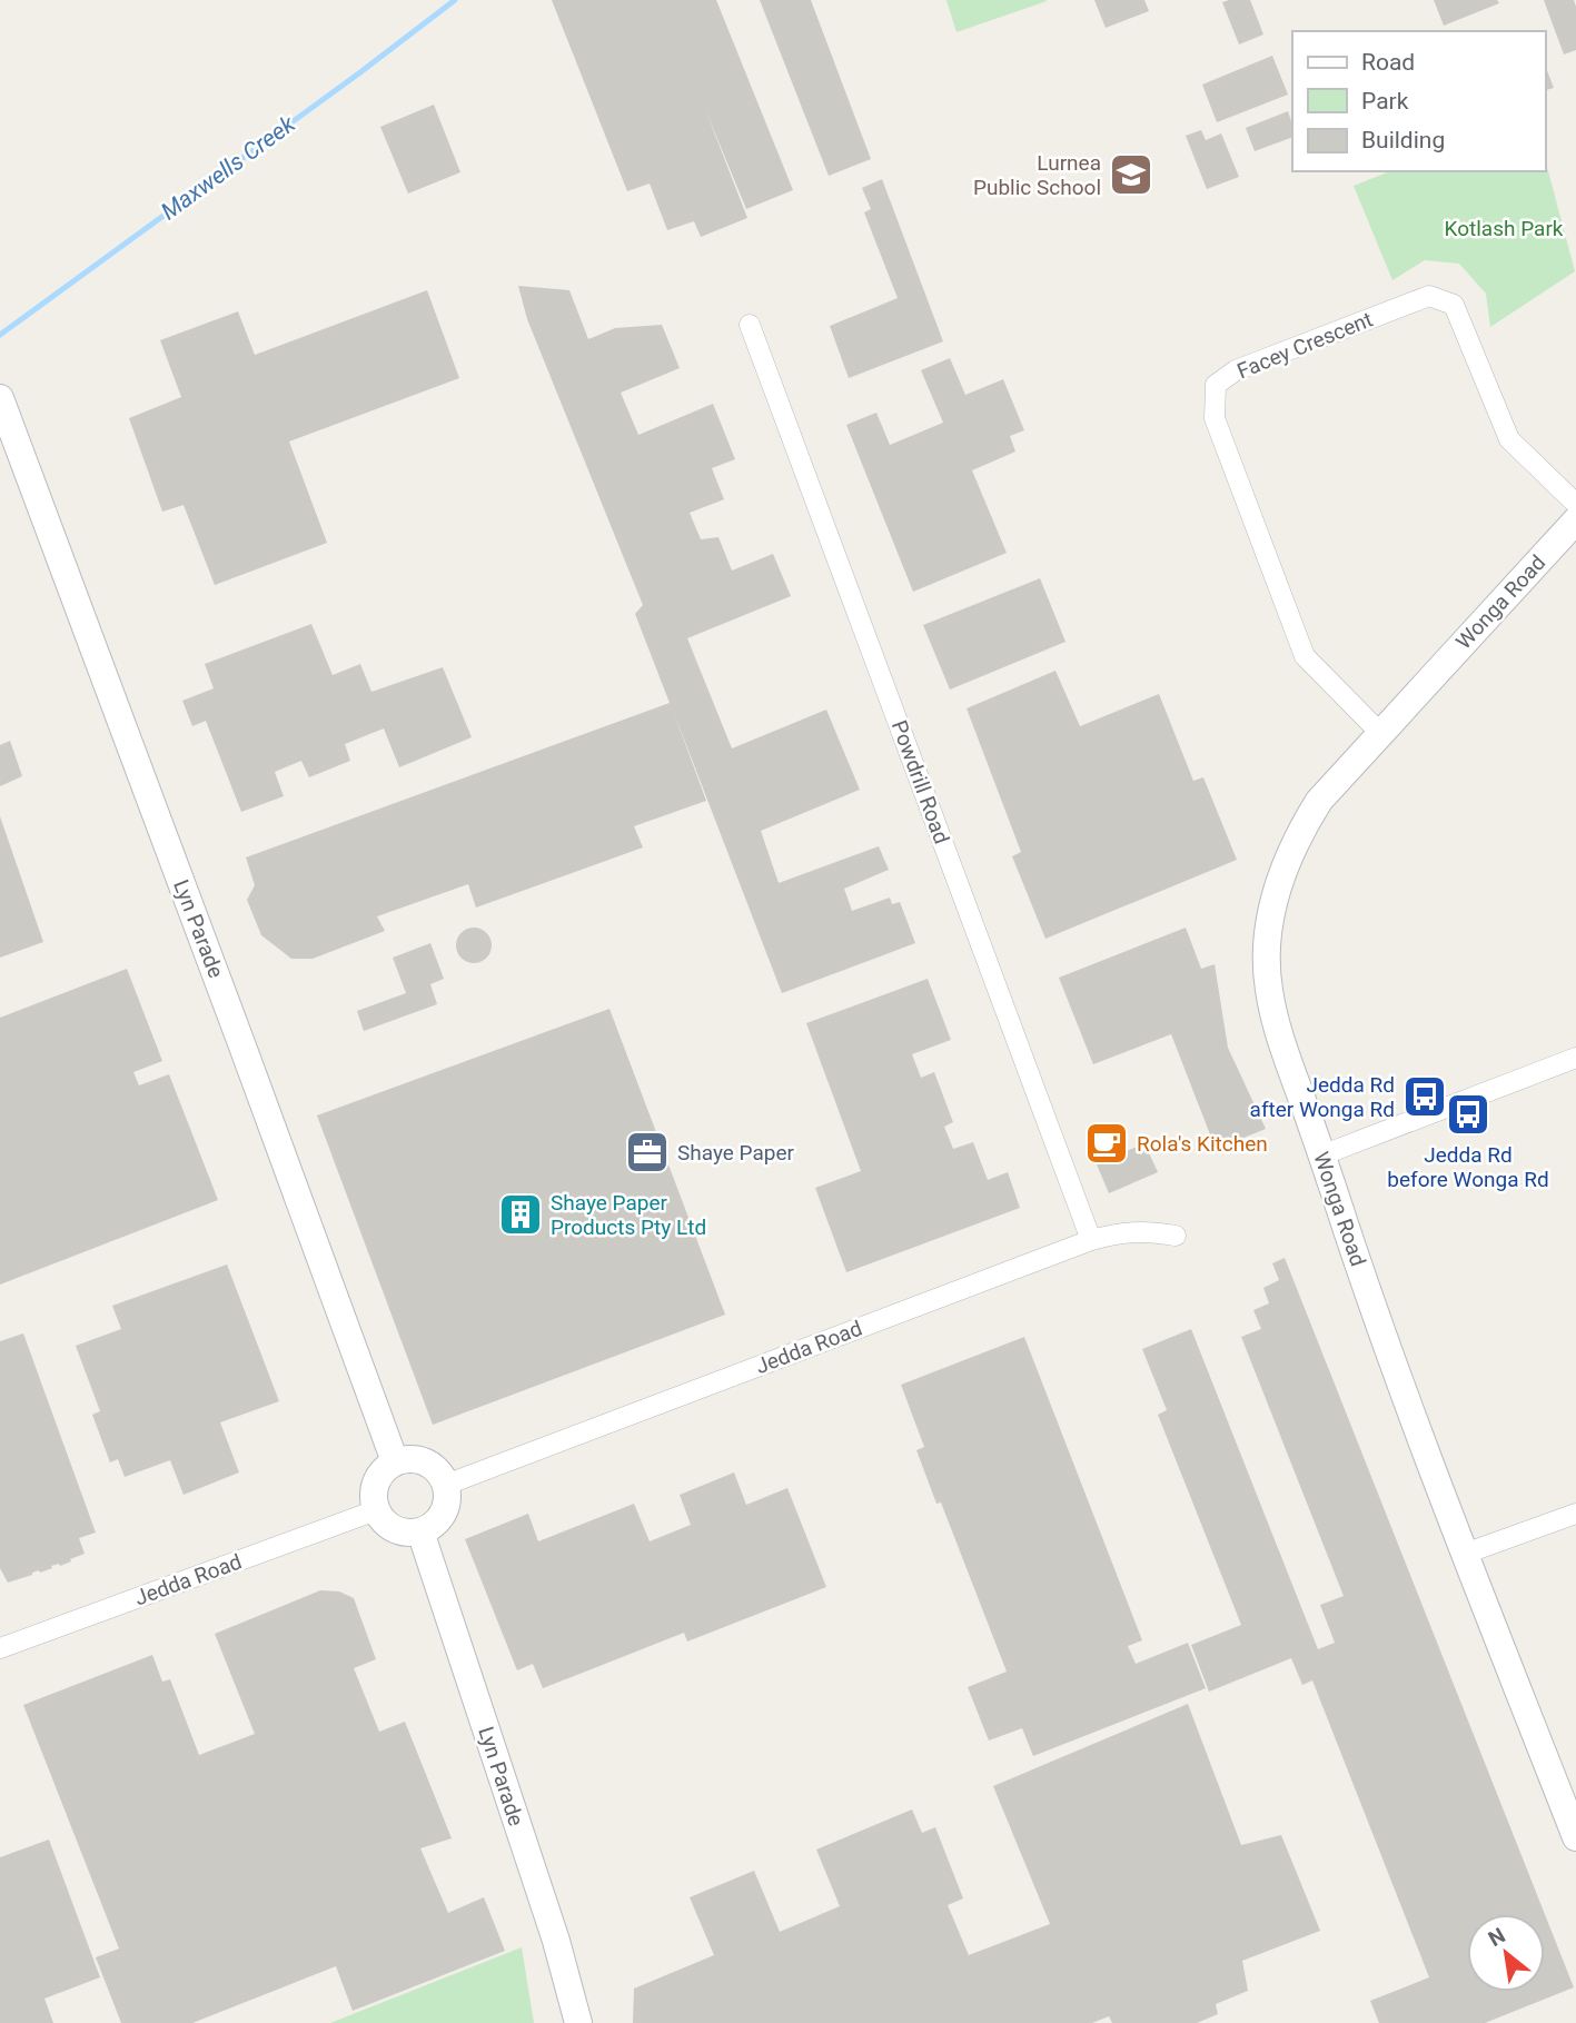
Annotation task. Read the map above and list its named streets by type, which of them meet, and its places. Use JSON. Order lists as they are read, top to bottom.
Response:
{
  "streets": {
    "street": [
      "Facey Crescent",
      "Wonga Road",
      "Powdrill Road",
      "Lyn Parade",
      "Jedda Road"
    ]
  },
  "crossings": [
    ["Facey Crescent", "Wonga Road"],
    ["Powdrill Road", "Jedda Road"],
    ["Lyn Parade", "Jedda Road"]
  ],
  "water": ["Maxwells Creek"],
  "parks": ["Kotlash Park"],
  "places": {
    "school or university": ["Lurnea Public School"],
    "bus stop": ["Jedda Rd after Wonga Rd", "Jedda Rd before Wonga Rd"],
    "cafe": ["Rola's Kitchen"],
    "office": ["Shaye Paper"],
    "building": ["Shaye Paper Products Pty Ltd"]
  },
  "legend": ["Road", "Park", "Building"],
  "north": "top left"
}
